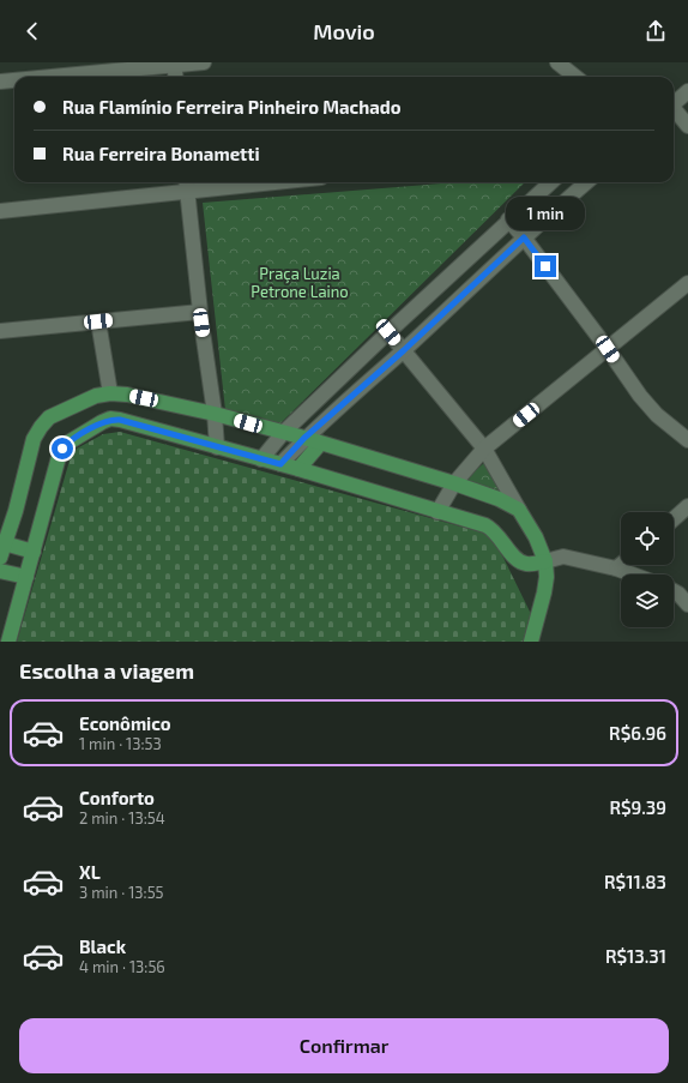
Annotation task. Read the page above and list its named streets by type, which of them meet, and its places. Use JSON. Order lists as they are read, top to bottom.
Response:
{
  "parks": ["Praça Luzia Petrone Laino"],
  "page": {
    "header": "Movio",
    "banner": ["Rua Flamínio Ferreira Pinheiro Machado", "Rua Ferreira Bonametti"],
    "bubble": "1 min",
    "heading": "Escolha a viagem",
    "list": [
      {
        "name": "Econômico",
        "note": "1 min · 13:53",
        "value": "R$6.96"
      },
      {
        "name": "Conforto",
        "note": "2 min · 13:54",
        "value": "R$9.39"
      },
      {
        "name": "XL",
        "note": "3 min · 13:55",
        "value": "R$11.83"
      },
      {
        "name": "Black",
        "note": "4 min · 13:56",
        "value": "R$13.31"
      }
    ],
    "buttons": "Confirmar"
  }
}
